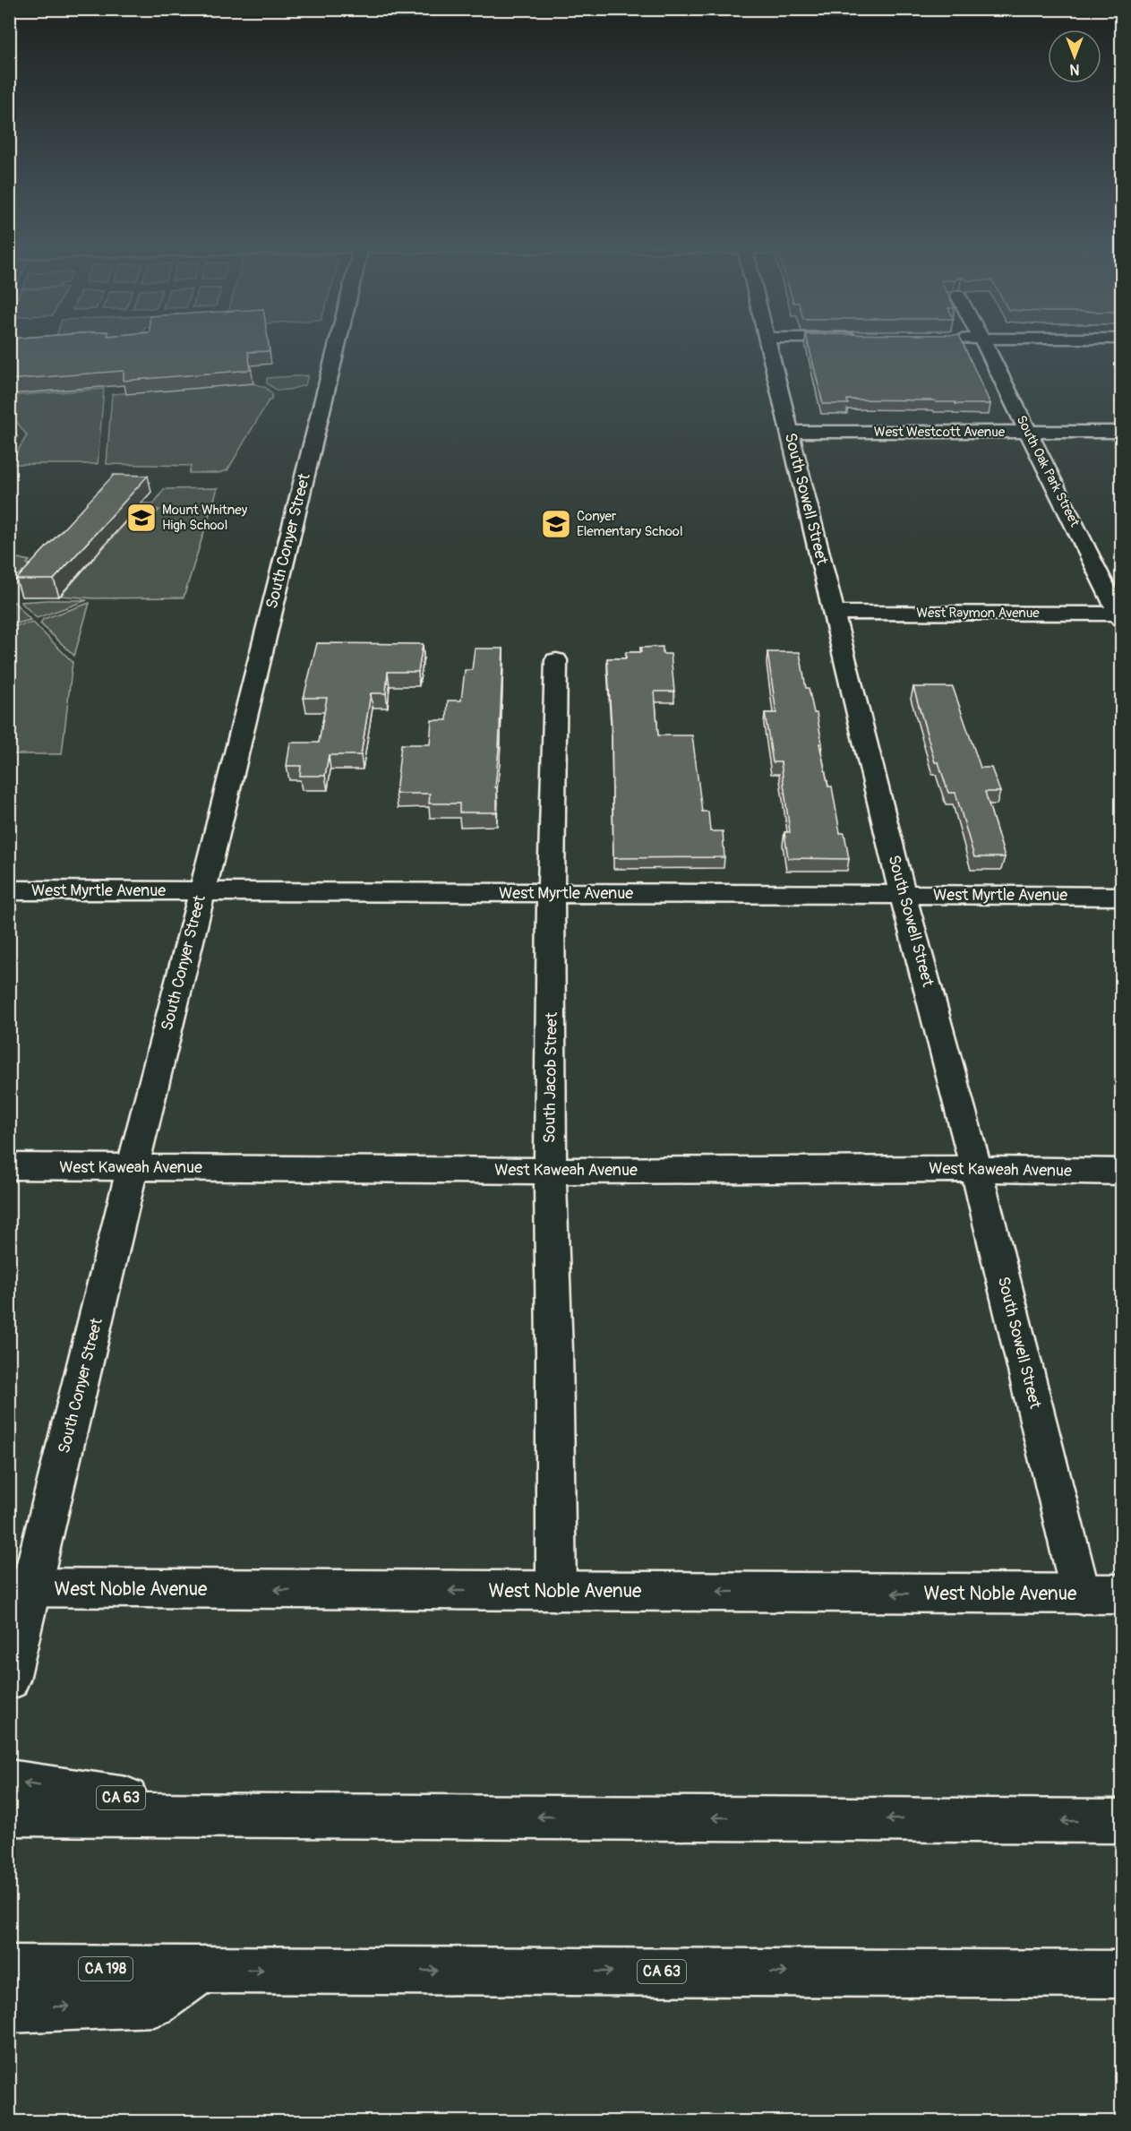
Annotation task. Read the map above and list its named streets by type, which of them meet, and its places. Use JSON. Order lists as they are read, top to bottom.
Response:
{
  "streets": {
    "main road": [
      "West Westcott Avenue",
      "South Oak Park Street",
      "South Sowell Street",
      "South Conyer Street",
      "West Raymon Avenue",
      "West Myrtle Avenue",
      "South Jacob Street",
      "West Kaweah Avenue",
      "West Noble Avenue",
      "CA 63",
      "CA 198"
    ]
  },
  "crossings": [
    ["West Westcott Avenue", "South Oak Park Street"],
    ["West Westcott Avenue", "South Sowell Street"],
    ["South Oak Park Street", "West Raymon Avenue"],
    ["South Sowell Street", "West Raymon Avenue"],
    ["South Sowell Street", "West Myrtle Avenue"],
    ["South Sowell Street", "West Kaweah Avenue"],
    ["South Sowell Street", "West Noble Avenue"],
    ["South Conyer Street", "West Myrtle Avenue"],
    ["South Conyer Street", "West Kaweah Avenue"],
    ["South Conyer Street", "West Noble Avenue"],
    ["West Myrtle Avenue", "South Jacob Street"],
    ["South Jacob Street", "West Kaweah Avenue"],
    ["South Jacob Street", "West Noble Avenue"],
    ["CA 63", "CA 198"]
  ],
  "places": {
    "school or university": ["Mount Whitney High School", "Conyer Elementary School"]
  },
  "north": "bottom"
}
